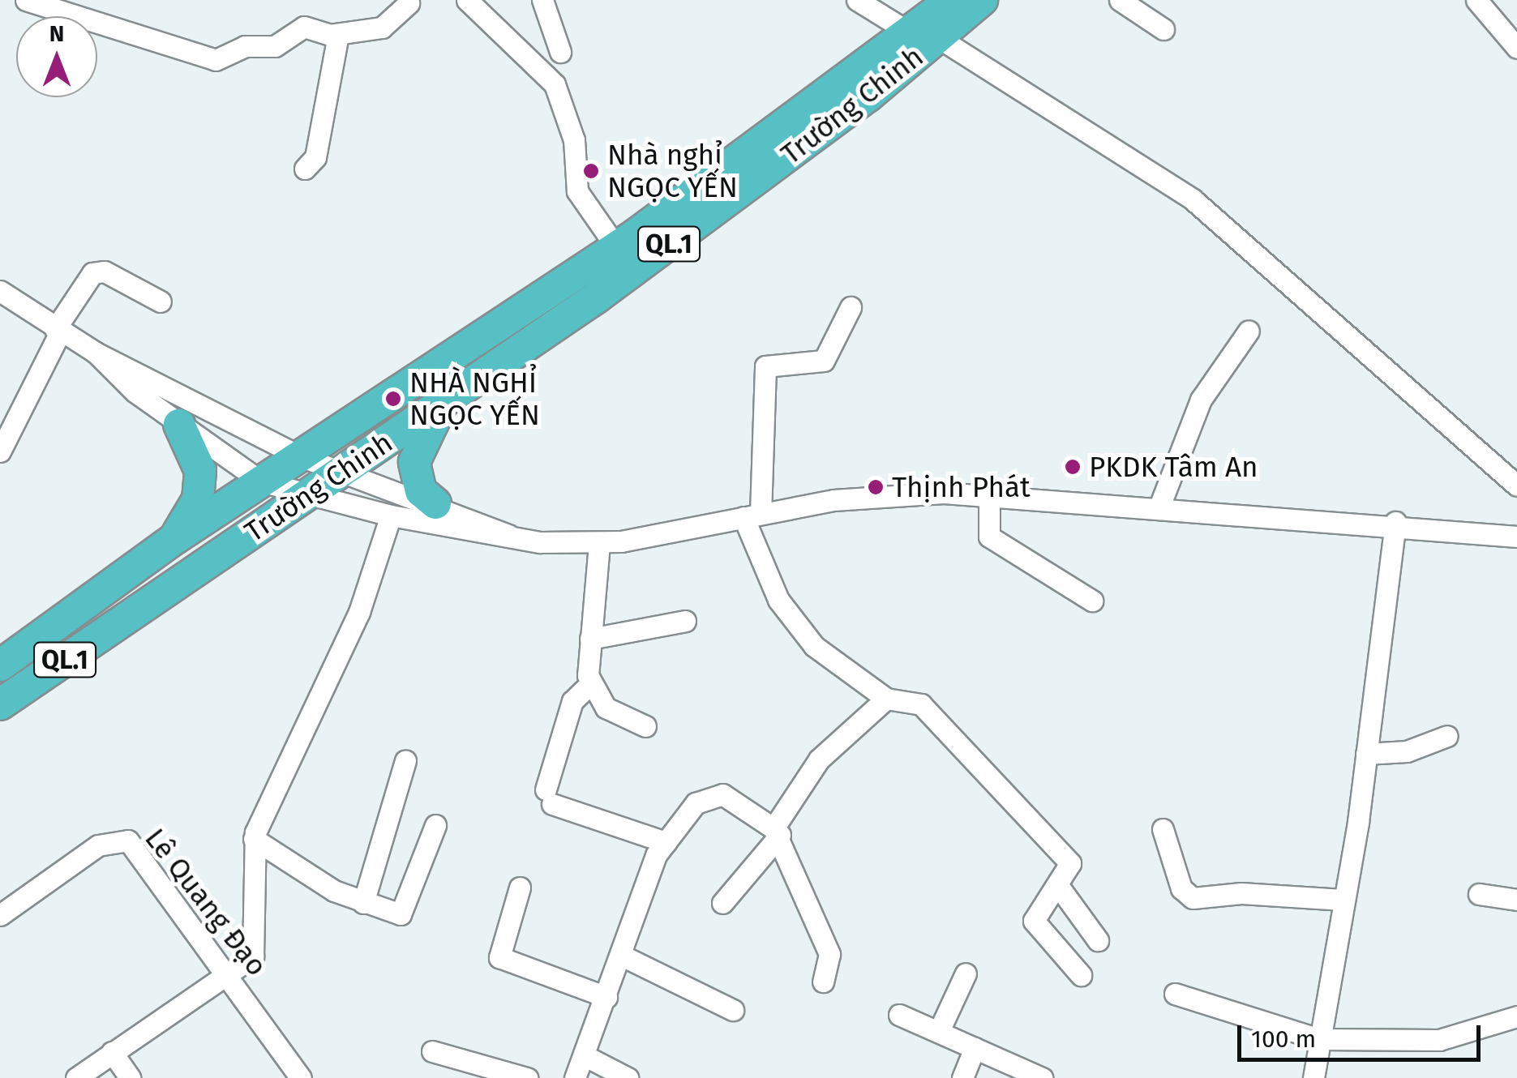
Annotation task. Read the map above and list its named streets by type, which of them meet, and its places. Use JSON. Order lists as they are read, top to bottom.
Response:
{
  "streets": {
    "highway": ["Trường Chinh", "QL.1"],
    "street": ["Lê Quang Đạo"]
  },
  "places": [
    "Nhà nghỉ NGỌC YẾN",
    "NHÀ NGHỈ NGỌC YẾN",
    "PKDK Tâm An",
    "Thịnh Phát"
  ],
  "scale_bar": "100 m",
  "north": "top"
}
